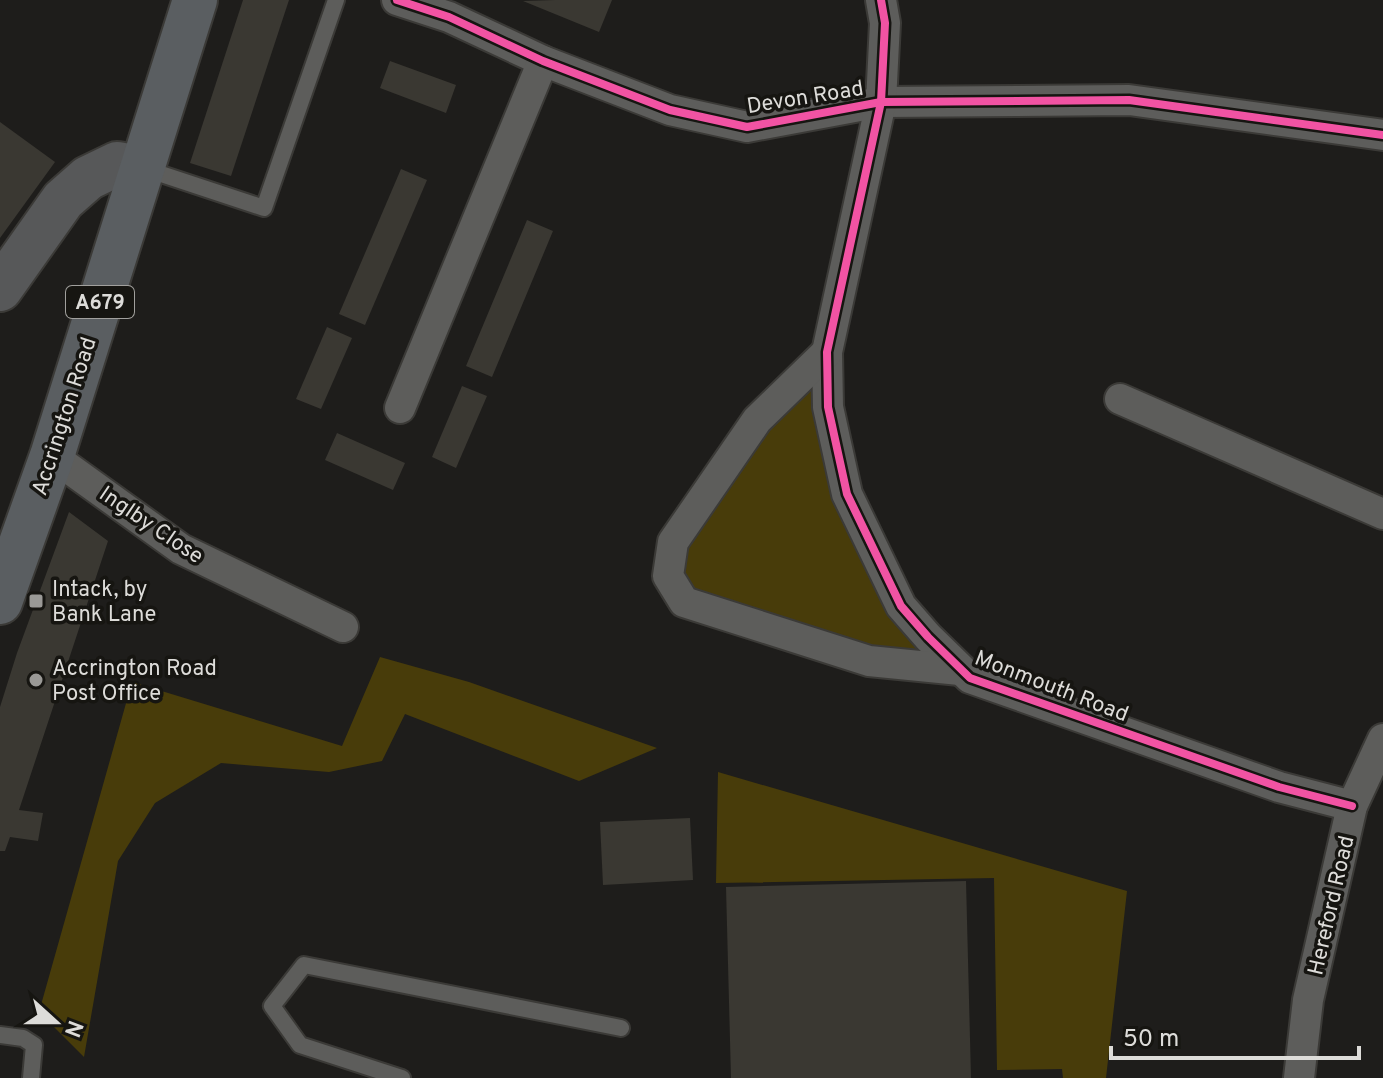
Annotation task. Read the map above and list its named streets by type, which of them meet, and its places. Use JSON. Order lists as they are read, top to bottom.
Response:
{
  "streets": {
    "main road": ["A679", "Accrington Road"],
    "street": [
      "Devon Road",
      "Inglby Close",
      "Monmouth Road",
      "Hereford Road"
    ]
  },
  "crossings": [
    ["Devon Road", "Monmouth Road"],
    ["Accrington Road", "Inglby Close"],
    ["Monmouth Road", "Hereford Road"]
  ],
  "places": {
    "transit": ["Intack, by Bank Lane"],
    "other": ["Accrington Road Post Office"]
  },
  "scale_bar": "50 m",
  "north": "right"
}
